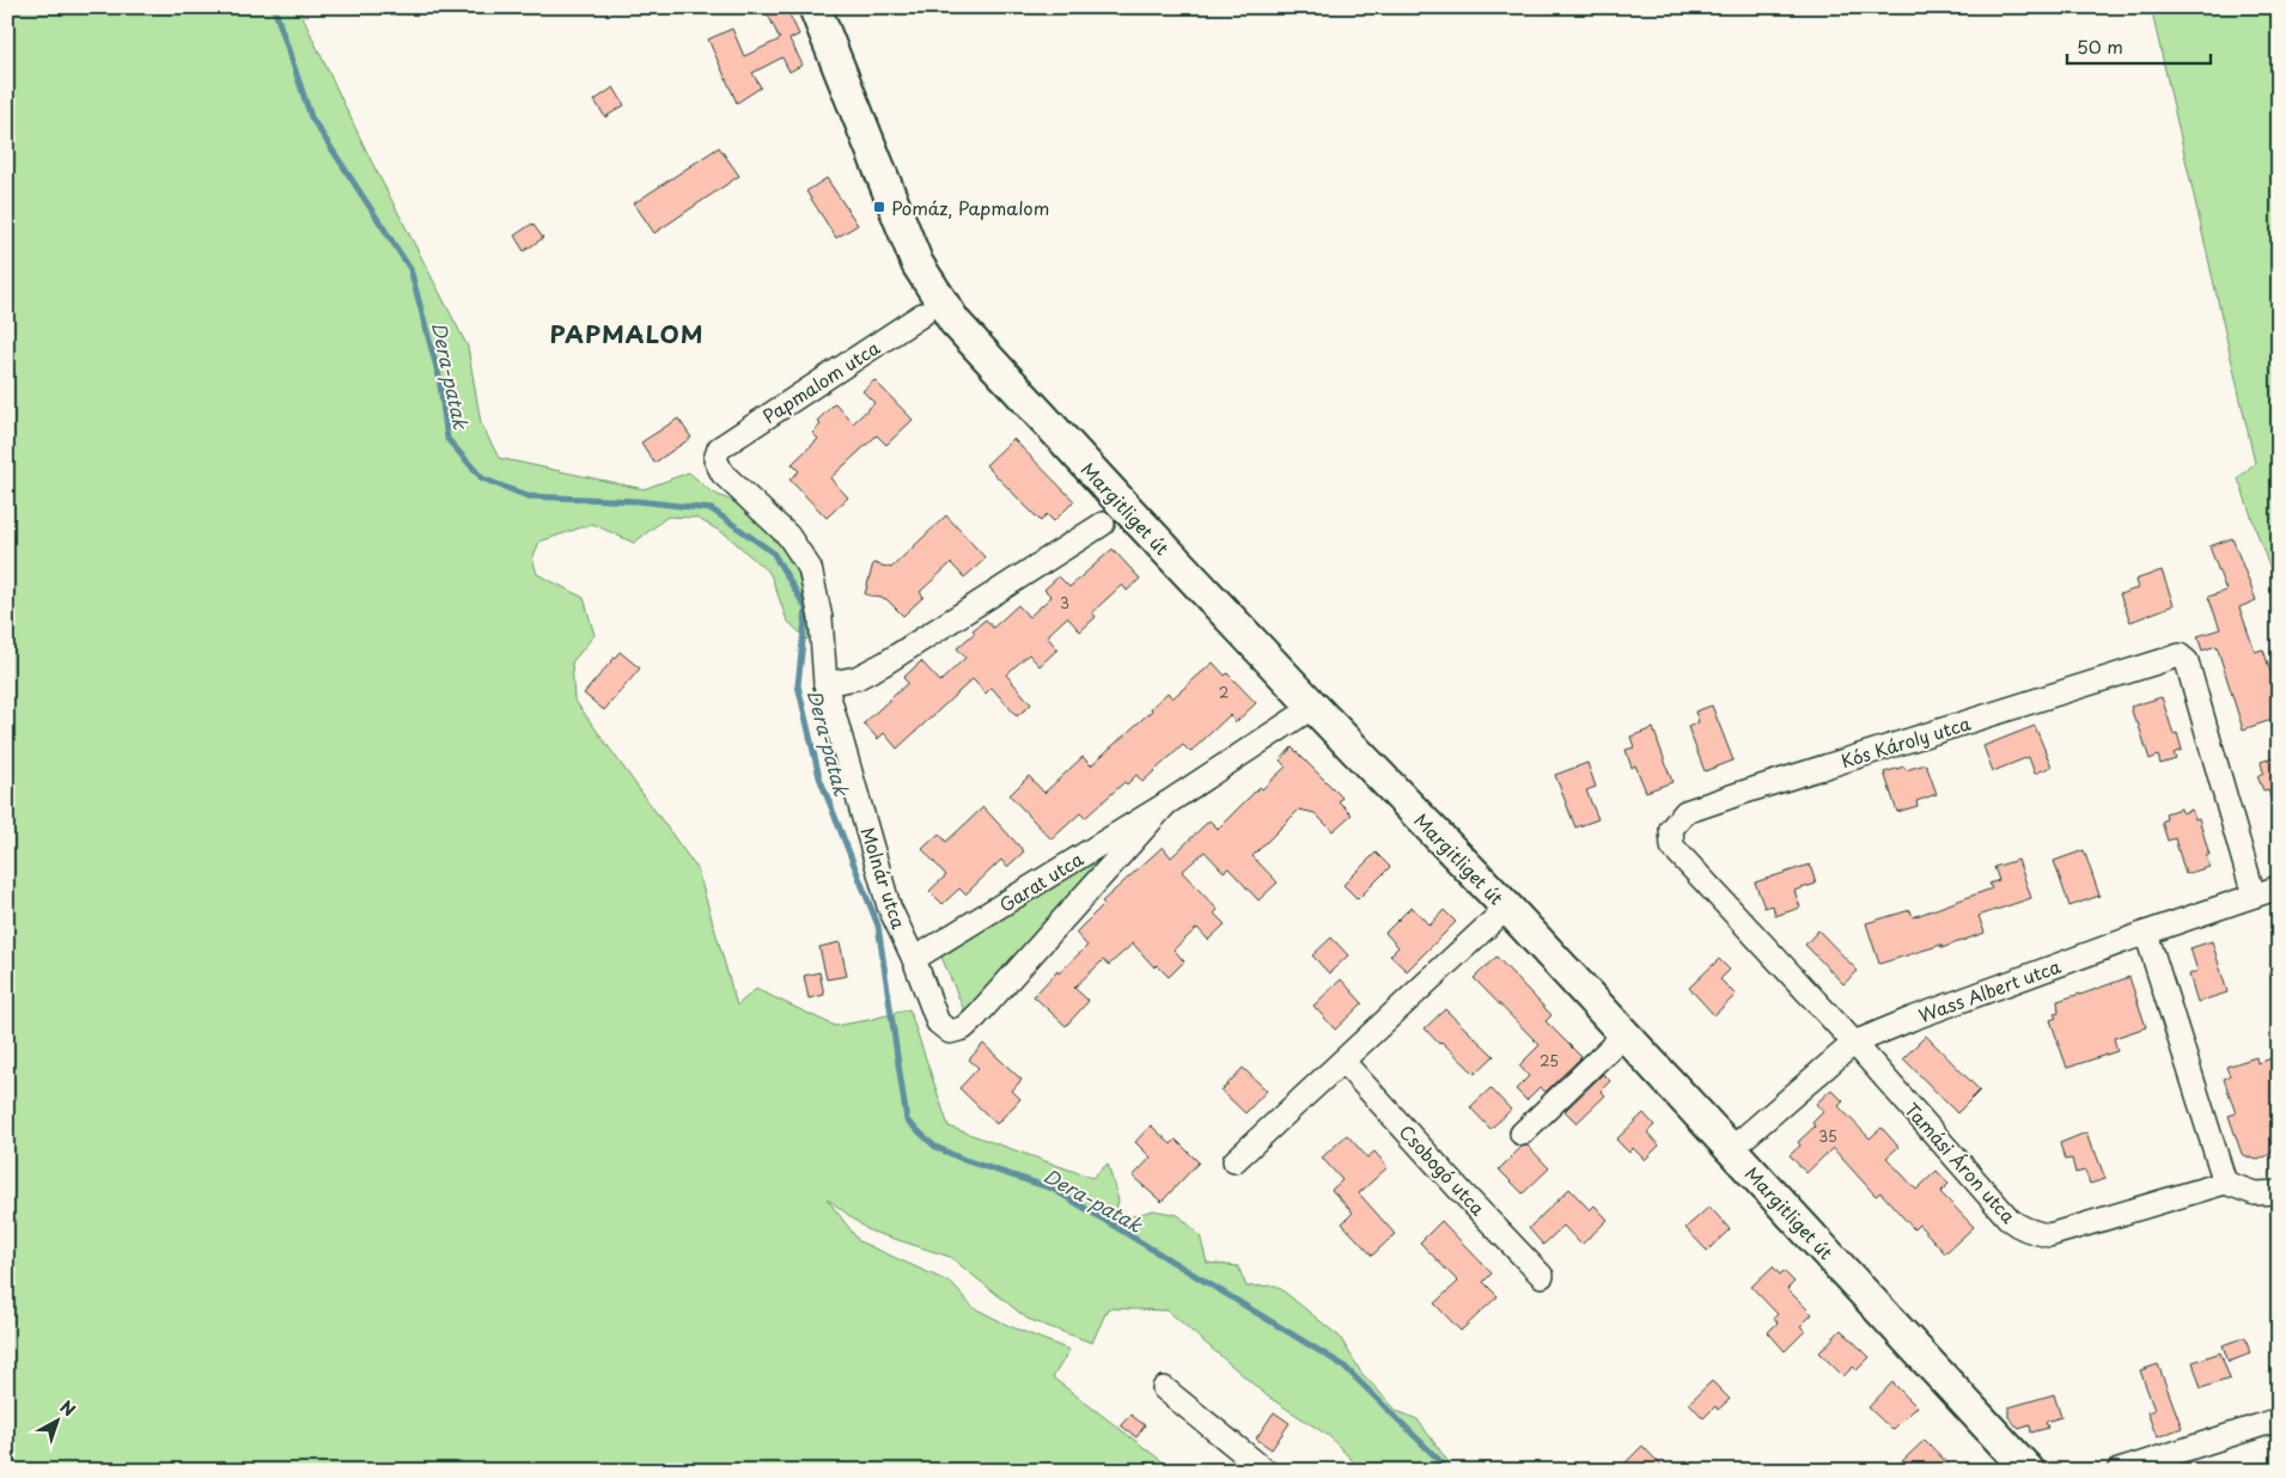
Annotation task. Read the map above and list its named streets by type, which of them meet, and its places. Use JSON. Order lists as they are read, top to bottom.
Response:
{
  "streets": {
    "main road": ["Margitliget út"],
    "street": [
      "Papmalom utca",
      "Kós Károly utca",
      "Molnár utca",
      "Garat utca",
      "Wass Albert utca",
      "Tamási Áron utca",
      "Csobogó utca"
    ]
  },
  "crossings": [
    ["Papmalom utca", "Molnár utca"],
    ["Margitliget út", "Garat utca"],
    ["Margitliget út", "Wass Albert utca"],
    ["Kós Károly utca", "Wass Albert utca"],
    ["Kós Károly utca", "Tamási Áron utca"],
    ["Molnár utca", "Garat utca"],
    ["Wass Albert utca", "Tamási Áron utca"]
  ],
  "districts": ["PAPMALOM"],
  "water": ["Dera-patak"],
  "places": {
    "transit": ["Pomáz, Papmalom"]
  },
  "house_numbers": [
    "3",
    "2",
    "25",
    "35"
  ],
  "scale_bar": "50 m",
  "north": "top right"
}
